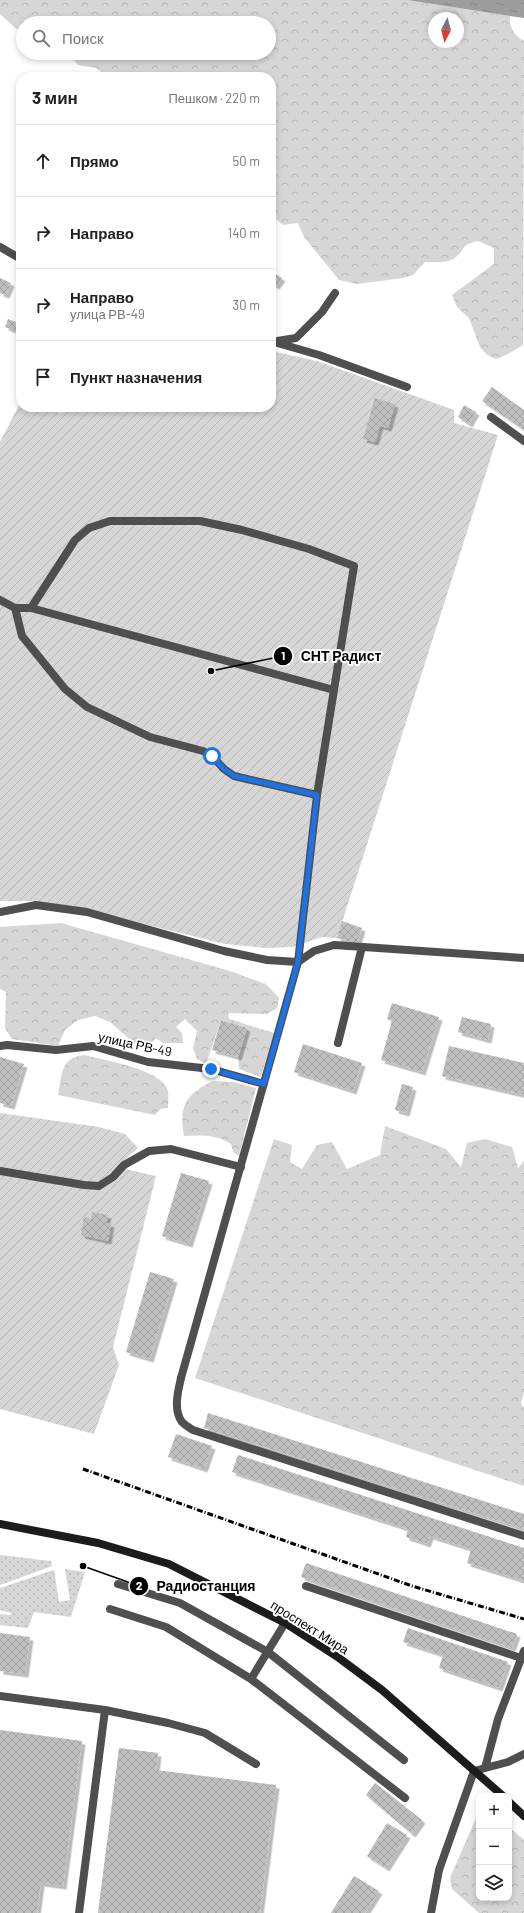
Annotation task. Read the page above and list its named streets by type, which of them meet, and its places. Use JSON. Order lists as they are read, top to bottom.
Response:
{
  "streets": {
    "street": ["улица РВ-49", "проспект Мира"]
  },
  "places": ["СНТ Радист", "Радиостанция"],
  "north": "bottom",
  "page": {
    "search": "Поиск",
    "heading": ["3 мин", "Пешком · 220 m"],
    "list": [
      ["Прямо", "50 m"],
      ["Направо", "140 m"],
      ["Направо", "улица РВ-49", "30 m"],
      "Пункт назначения"
    ],
    "map_buttons": ["+", "−"]
  }
}
